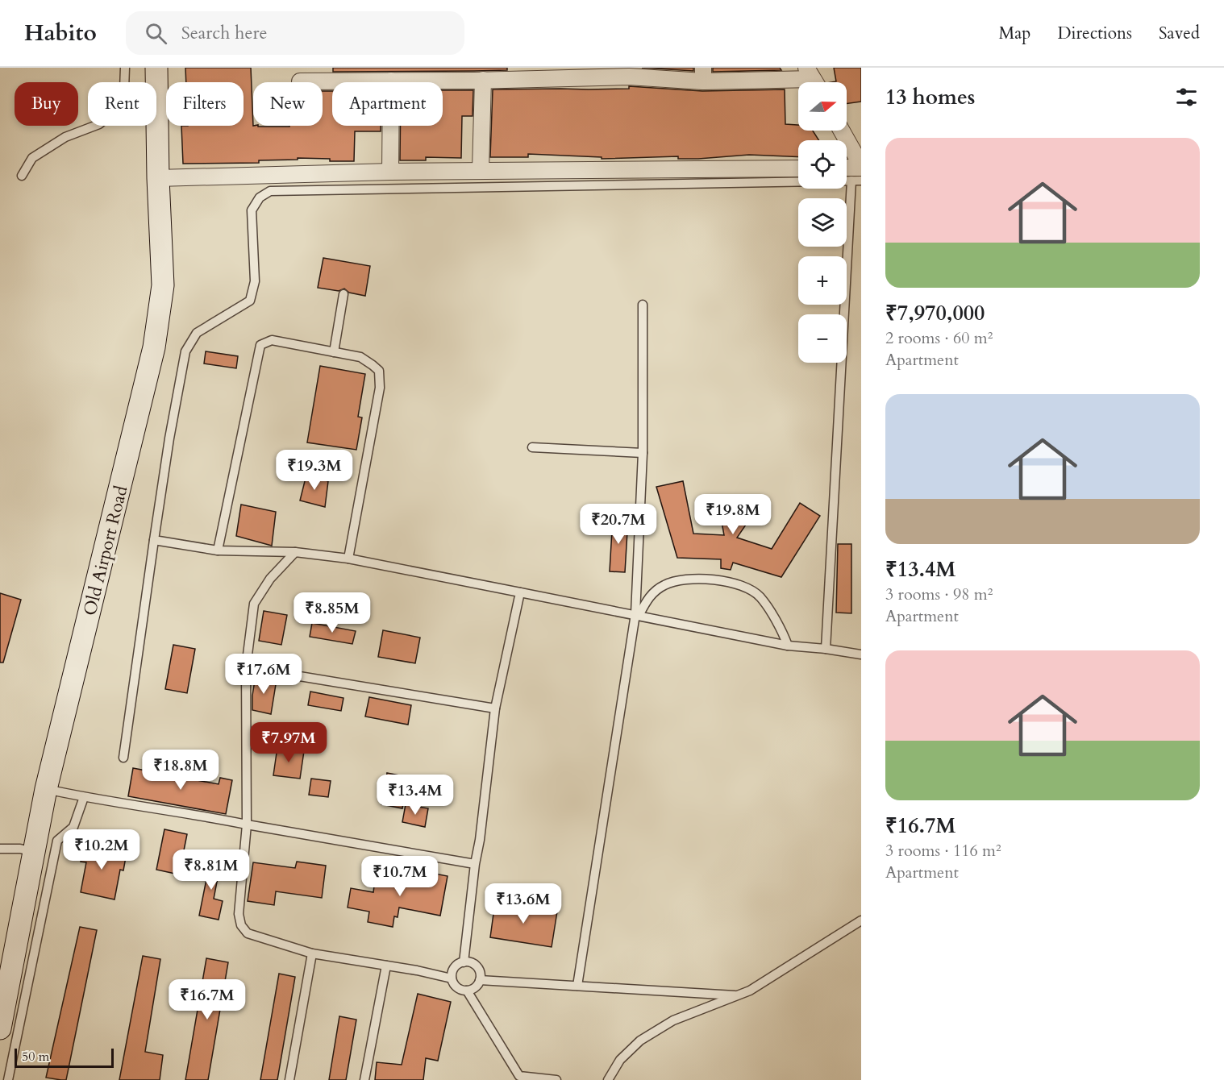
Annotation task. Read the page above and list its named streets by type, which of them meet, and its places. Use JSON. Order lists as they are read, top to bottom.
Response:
{
  "streets": {
    "main road": ["Old Airport Road"]
  },
  "scale_bar": "50 m",
  "north": "right",
  "page": {
    "header": "Habito",
    "search": "Search here",
    "nav": ["Map", "Directions", "Saved"],
    "heading": "13 homes",
    "map_buttons": ["+", "−"],
    "chip": [
      "Buy",
      "Rent",
      "Filters",
      "New",
      "Apartment"
    ],
    "list": [
      {
        "name": "₹7,970,000",
        "note": "2 rooms · 60 m² · Apartment"
      },
      {
        "name": "₹13.4M",
        "note": "3 rooms · 98 m² · Apartment"
      },
      {
        "name": "₹16.7M",
        "note": "3 rooms · 116 m² · Apartment"
      }
    ],
    "price": [
      "₹19.3M",
      "₹19.8M",
      "₹20.7M",
      "₹8.85M",
      "₹17.6M",
      "₹7.97M",
      "₹18.8M",
      "₹13.4M",
      "₹10.2M",
      "₹8.81M",
      "₹10.7M",
      "₹13.6M",
      "₹16.7M"
    ],
    "scale": "50 m"
  }
}
